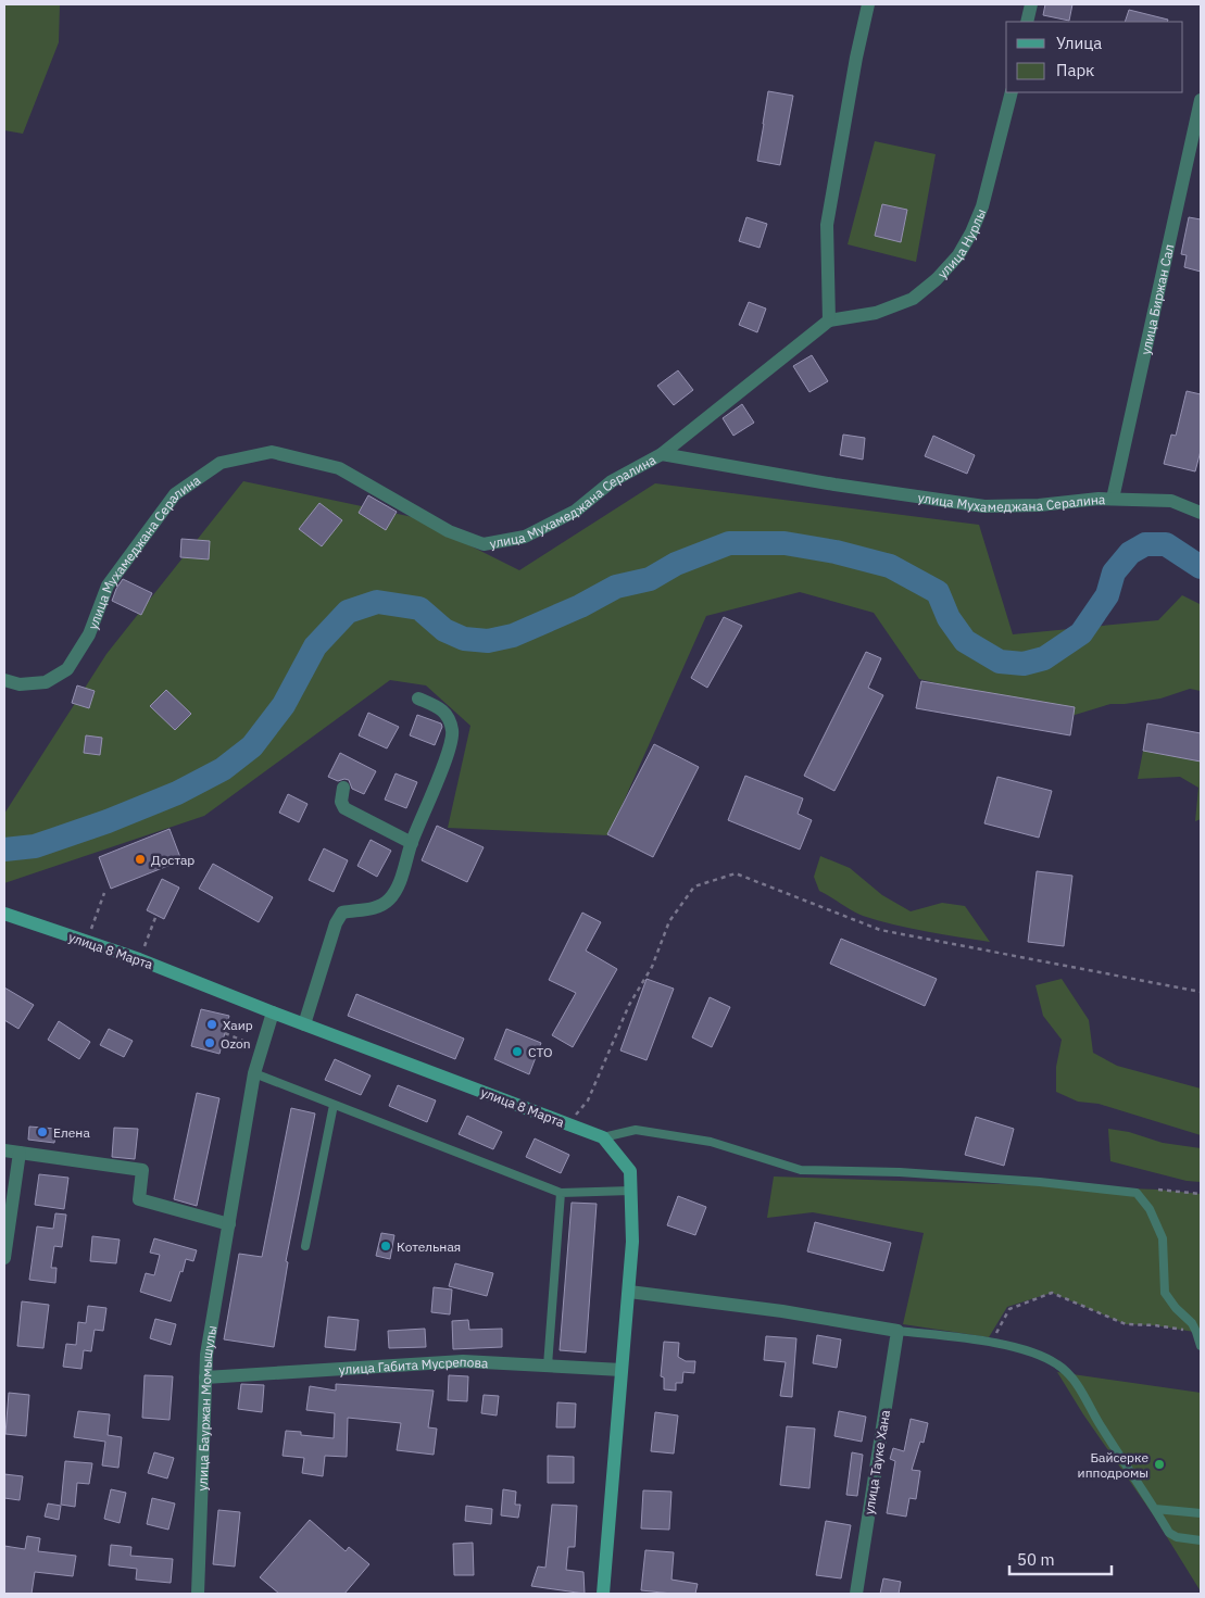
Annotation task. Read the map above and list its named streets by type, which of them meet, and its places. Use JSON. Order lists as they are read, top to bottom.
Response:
{
  "streets": {
    "street": [
      "улица Нурлы",
      "улица Биржан Сал",
      "улица Мухамеджана Сералина",
      "улица 8 Марта",
      "улица Габита Мусрепова",
      "улица Бауржан Момышулы",
      "улица Тауке Хана"
    ]
  },
  "crossings": [
    ["улица Нурлы", "улица Мухамеджана Сералина"],
    ["улица Биржан Сал", "улица Мухамеджана Сералина"],
    ["улица 8 Марта", "улица Габита Мусрепова"],
    ["улица 8 Марта", "улица Бауржан Момышулы"],
    ["улица Габита Мусрепова", "улица Бауржан Момышулы"]
  ],
  "places": [
    "Достар",
    "Хаир",
    "Ozon",
    "СТО",
    "Елена",
    "Котельная",
    "Байсерке ипподромы"
  ],
  "legend": ["Улица", "Парк"],
  "scale_bar": "50 m"
}
